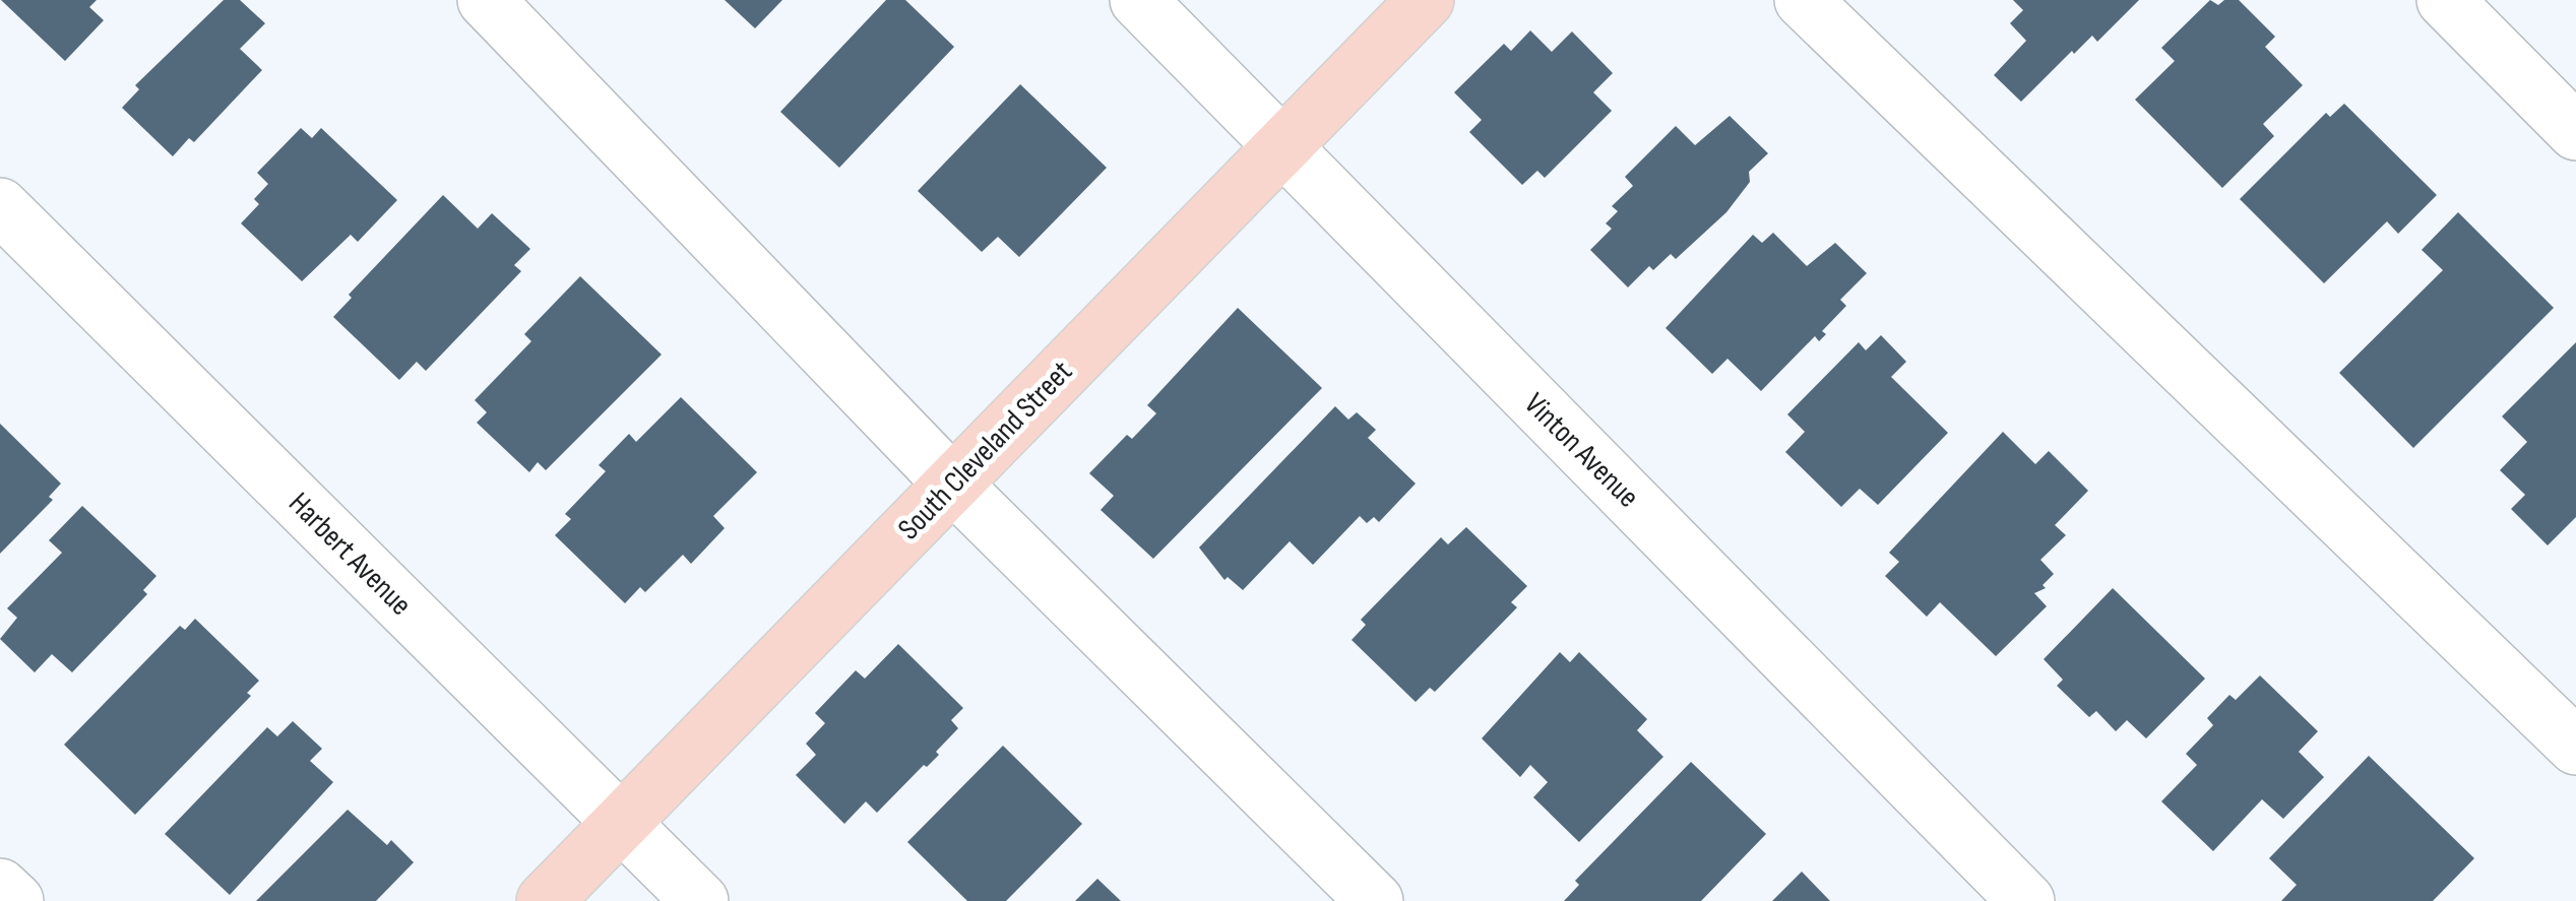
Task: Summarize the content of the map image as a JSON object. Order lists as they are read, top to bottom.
{
  "streets": {
    "main road": ["South Cleveland Street"],
    "street": ["Vinton Avenue", "Harbert Avenue"]
  },
  "crossings": [
    ["South Cleveland Street", "Vinton Avenue"],
    ["South Cleveland Street", "Harbert Avenue"]
  ]
}
